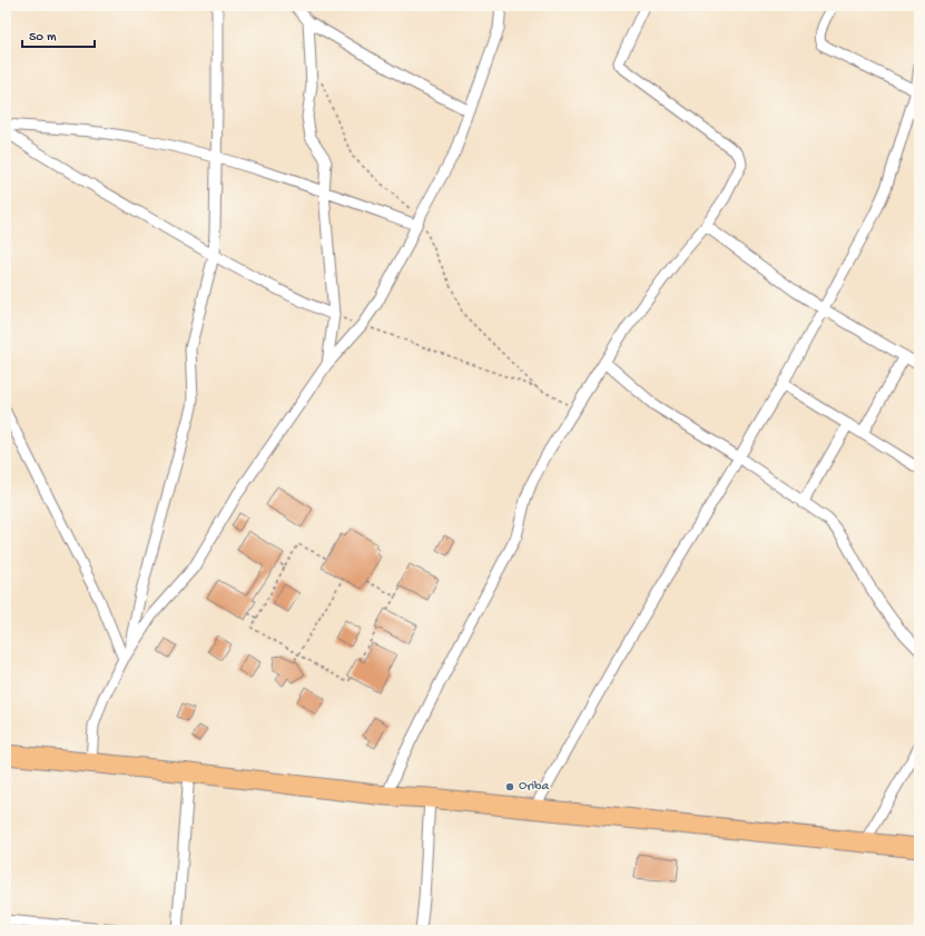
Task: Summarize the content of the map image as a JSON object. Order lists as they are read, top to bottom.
{
  "places": ["Oriba"],
  "scale_bar": "50 m"
}
